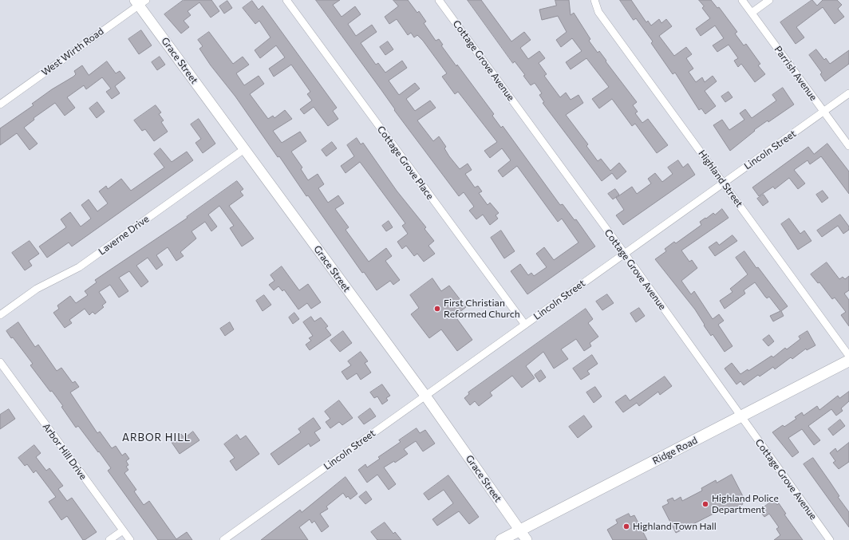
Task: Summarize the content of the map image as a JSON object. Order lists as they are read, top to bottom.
{
  "streets": {
    "main road": ["Ridge Road"],
    "street": [
      "West Wirth Road",
      "Grace Street",
      "Cottage Grove Avenue",
      "Parrish Avenue",
      "Lincoln Street",
      "Cottage Grove Place",
      "Highland Street",
      "Laverne Drive",
      "Arbor Hill Drive"
    ]
  },
  "crossings": [
    ["West Wirth Road", "Grace Street"],
    ["Grace Street", "Lincoln Street"],
    ["Grace Street", "Laverne Drive"],
    ["Grace Street", "Ridge Road"],
    ["Cottage Grove Avenue", "Lincoln Street"],
    ["Cottage Grove Avenue", "Ridge Road"],
    ["Parrish Avenue", "Lincoln Street"],
    ["Lincoln Street", "Cottage Grove Place"],
    ["Lincoln Street", "Highland Street"]
  ],
  "districts": ["ARBOR HILL"],
  "places": ["First Christian Reformed Church", "Highland Police Department", "Highland Town Hall"]
}
